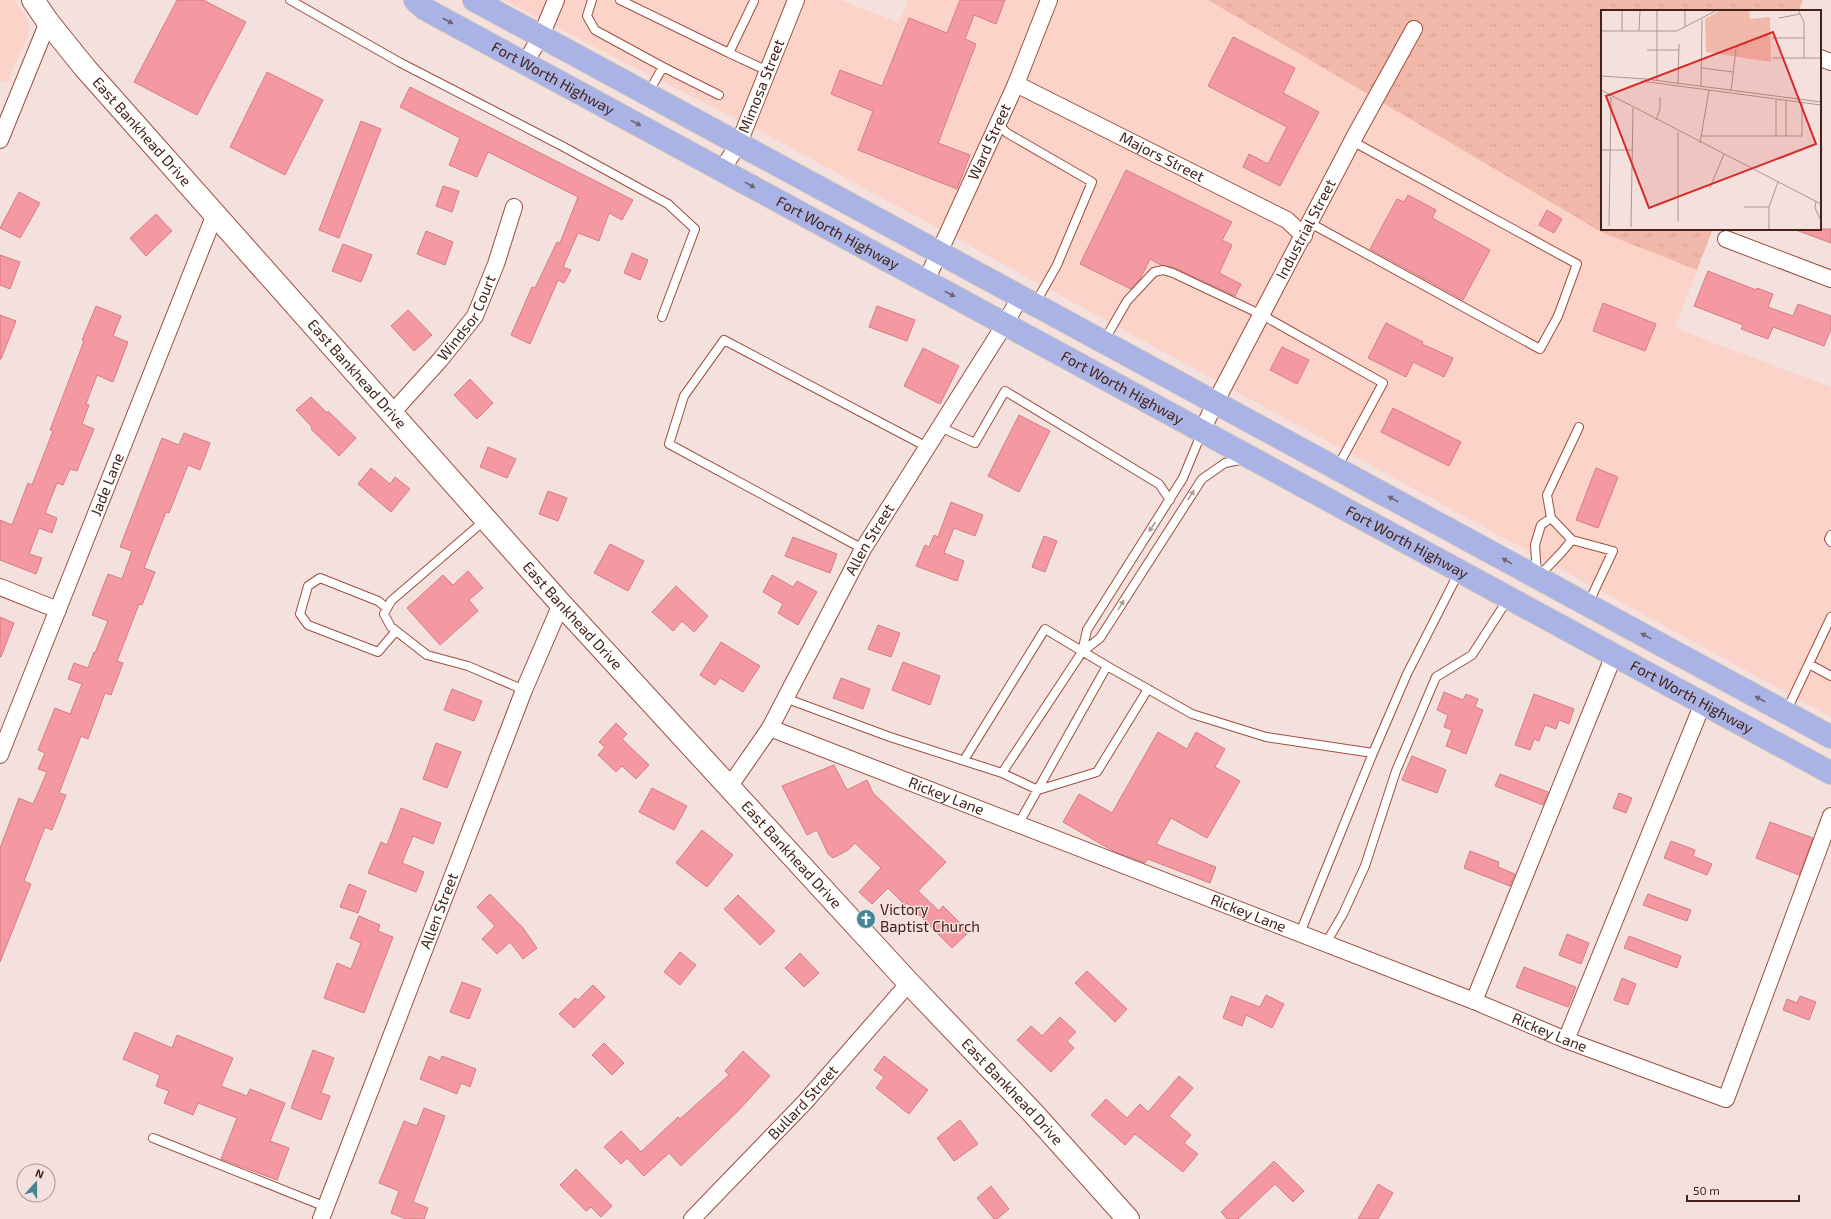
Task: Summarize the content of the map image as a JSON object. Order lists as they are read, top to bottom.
{
  "streets": {
    "main road": ["Fort Worth Highway"],
    "street": [
      "Mimosa Street",
      "East Bankhead Drive",
      "Ward Street",
      "Majors Street",
      "Industrial Street",
      "Windsor Court",
      "Jade Lane",
      "Allen Street",
      "Rickey Lane",
      "Bullard Street"
    ]
  },
  "crossings": [
    ["Fort Worth Highway", "Mimosa Street"],
    ["Fort Worth Highway", "Ward Street"],
    ["Fort Worth Highway", "Industrial Street"],
    ["Fort Worth Highway", "Allen Street"],
    ["East Bankhead Drive", "Windsor Court"],
    ["East Bankhead Drive", "Jade Lane"],
    ["East Bankhead Drive", "Allen Street"],
    ["East Bankhead Drive", "Bullard Street"],
    ["Ward Street", "Majors Street"],
    ["Majors Street", "Industrial Street"],
    ["Allen Street", "Rickey Lane"]
  ],
  "places": {
    "church": ["Victory Baptist Church"]
  },
  "scale_bar": "50 m",
  "north": "top"
}
